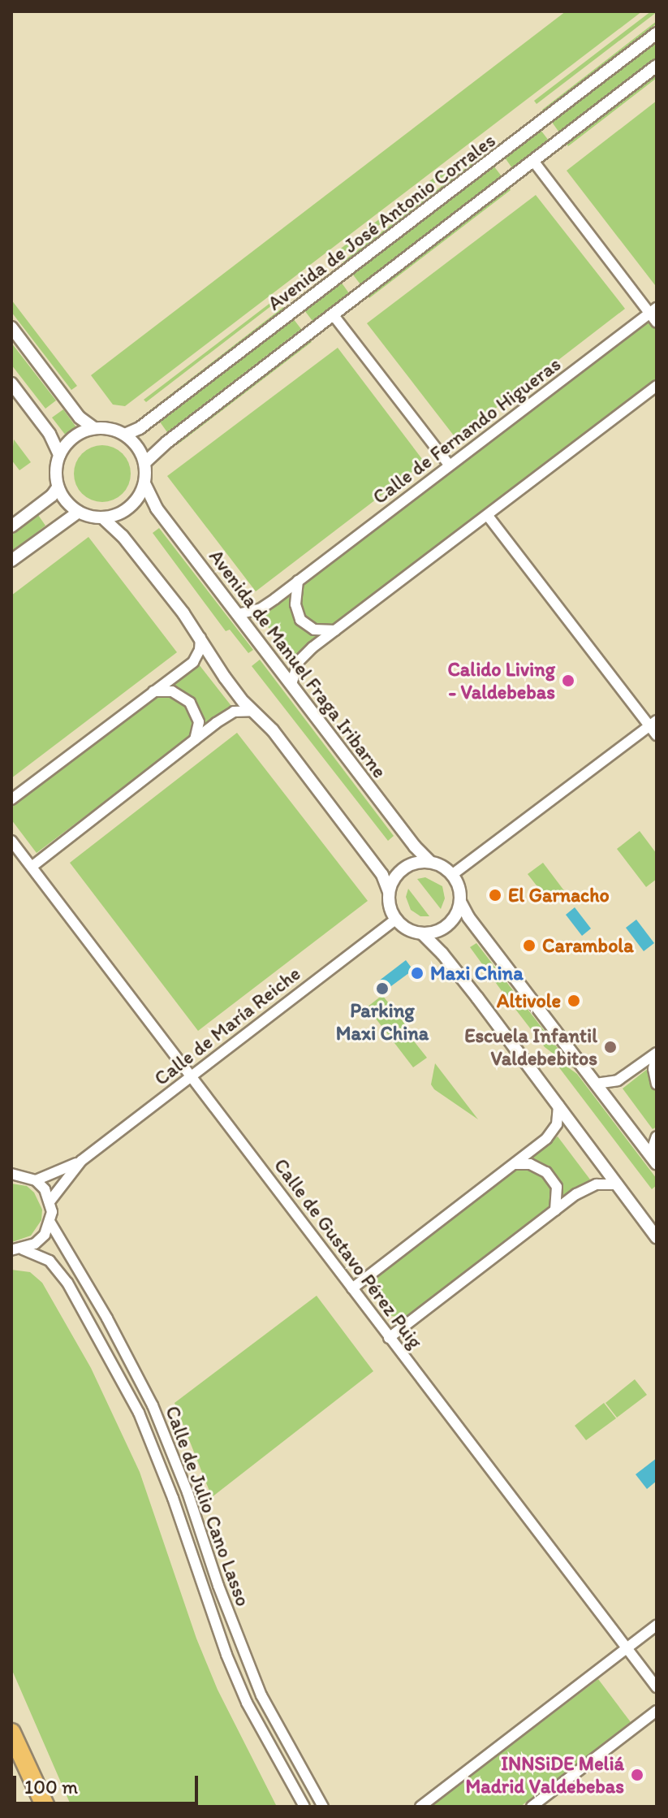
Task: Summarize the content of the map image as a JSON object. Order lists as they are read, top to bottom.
{
  "streets": {
    "street": [
      "Avenida de José Antonio Corrales",
      "Calle de Fernando Higueras",
      "Avenida de Manuel Fraga Iribarne",
      "Calle de María Reiche",
      "Calle de Gustavo Pérez Puig",
      "Calle de Julio Cano Lasso"
    ]
  },
  "crossings": [
    ["Avenida de José Antonio Corrales", "Avenida de Manuel Fraga Iribarne"],
    ["Calle de Fernando Higueras", "Avenida de Manuel Fraga Iribarne"],
    ["Avenida de Manuel Fraga Iribarne", "Calle de María Reiche"],
    ["Calle de María Reiche", "Calle de Gustavo Pérez Puig"]
  ],
  "places": [
    "Calido Living - Valdebebas",
    "El Garnacho",
    "Carambola",
    "Maxi China",
    "Parking Maxi China",
    "Altivole",
    "Escuela Infantil Valdebebitos",
    "INNSiDE Meliá Madrid Valdebebas"
  ],
  "scale_bar": "100 m"
}
